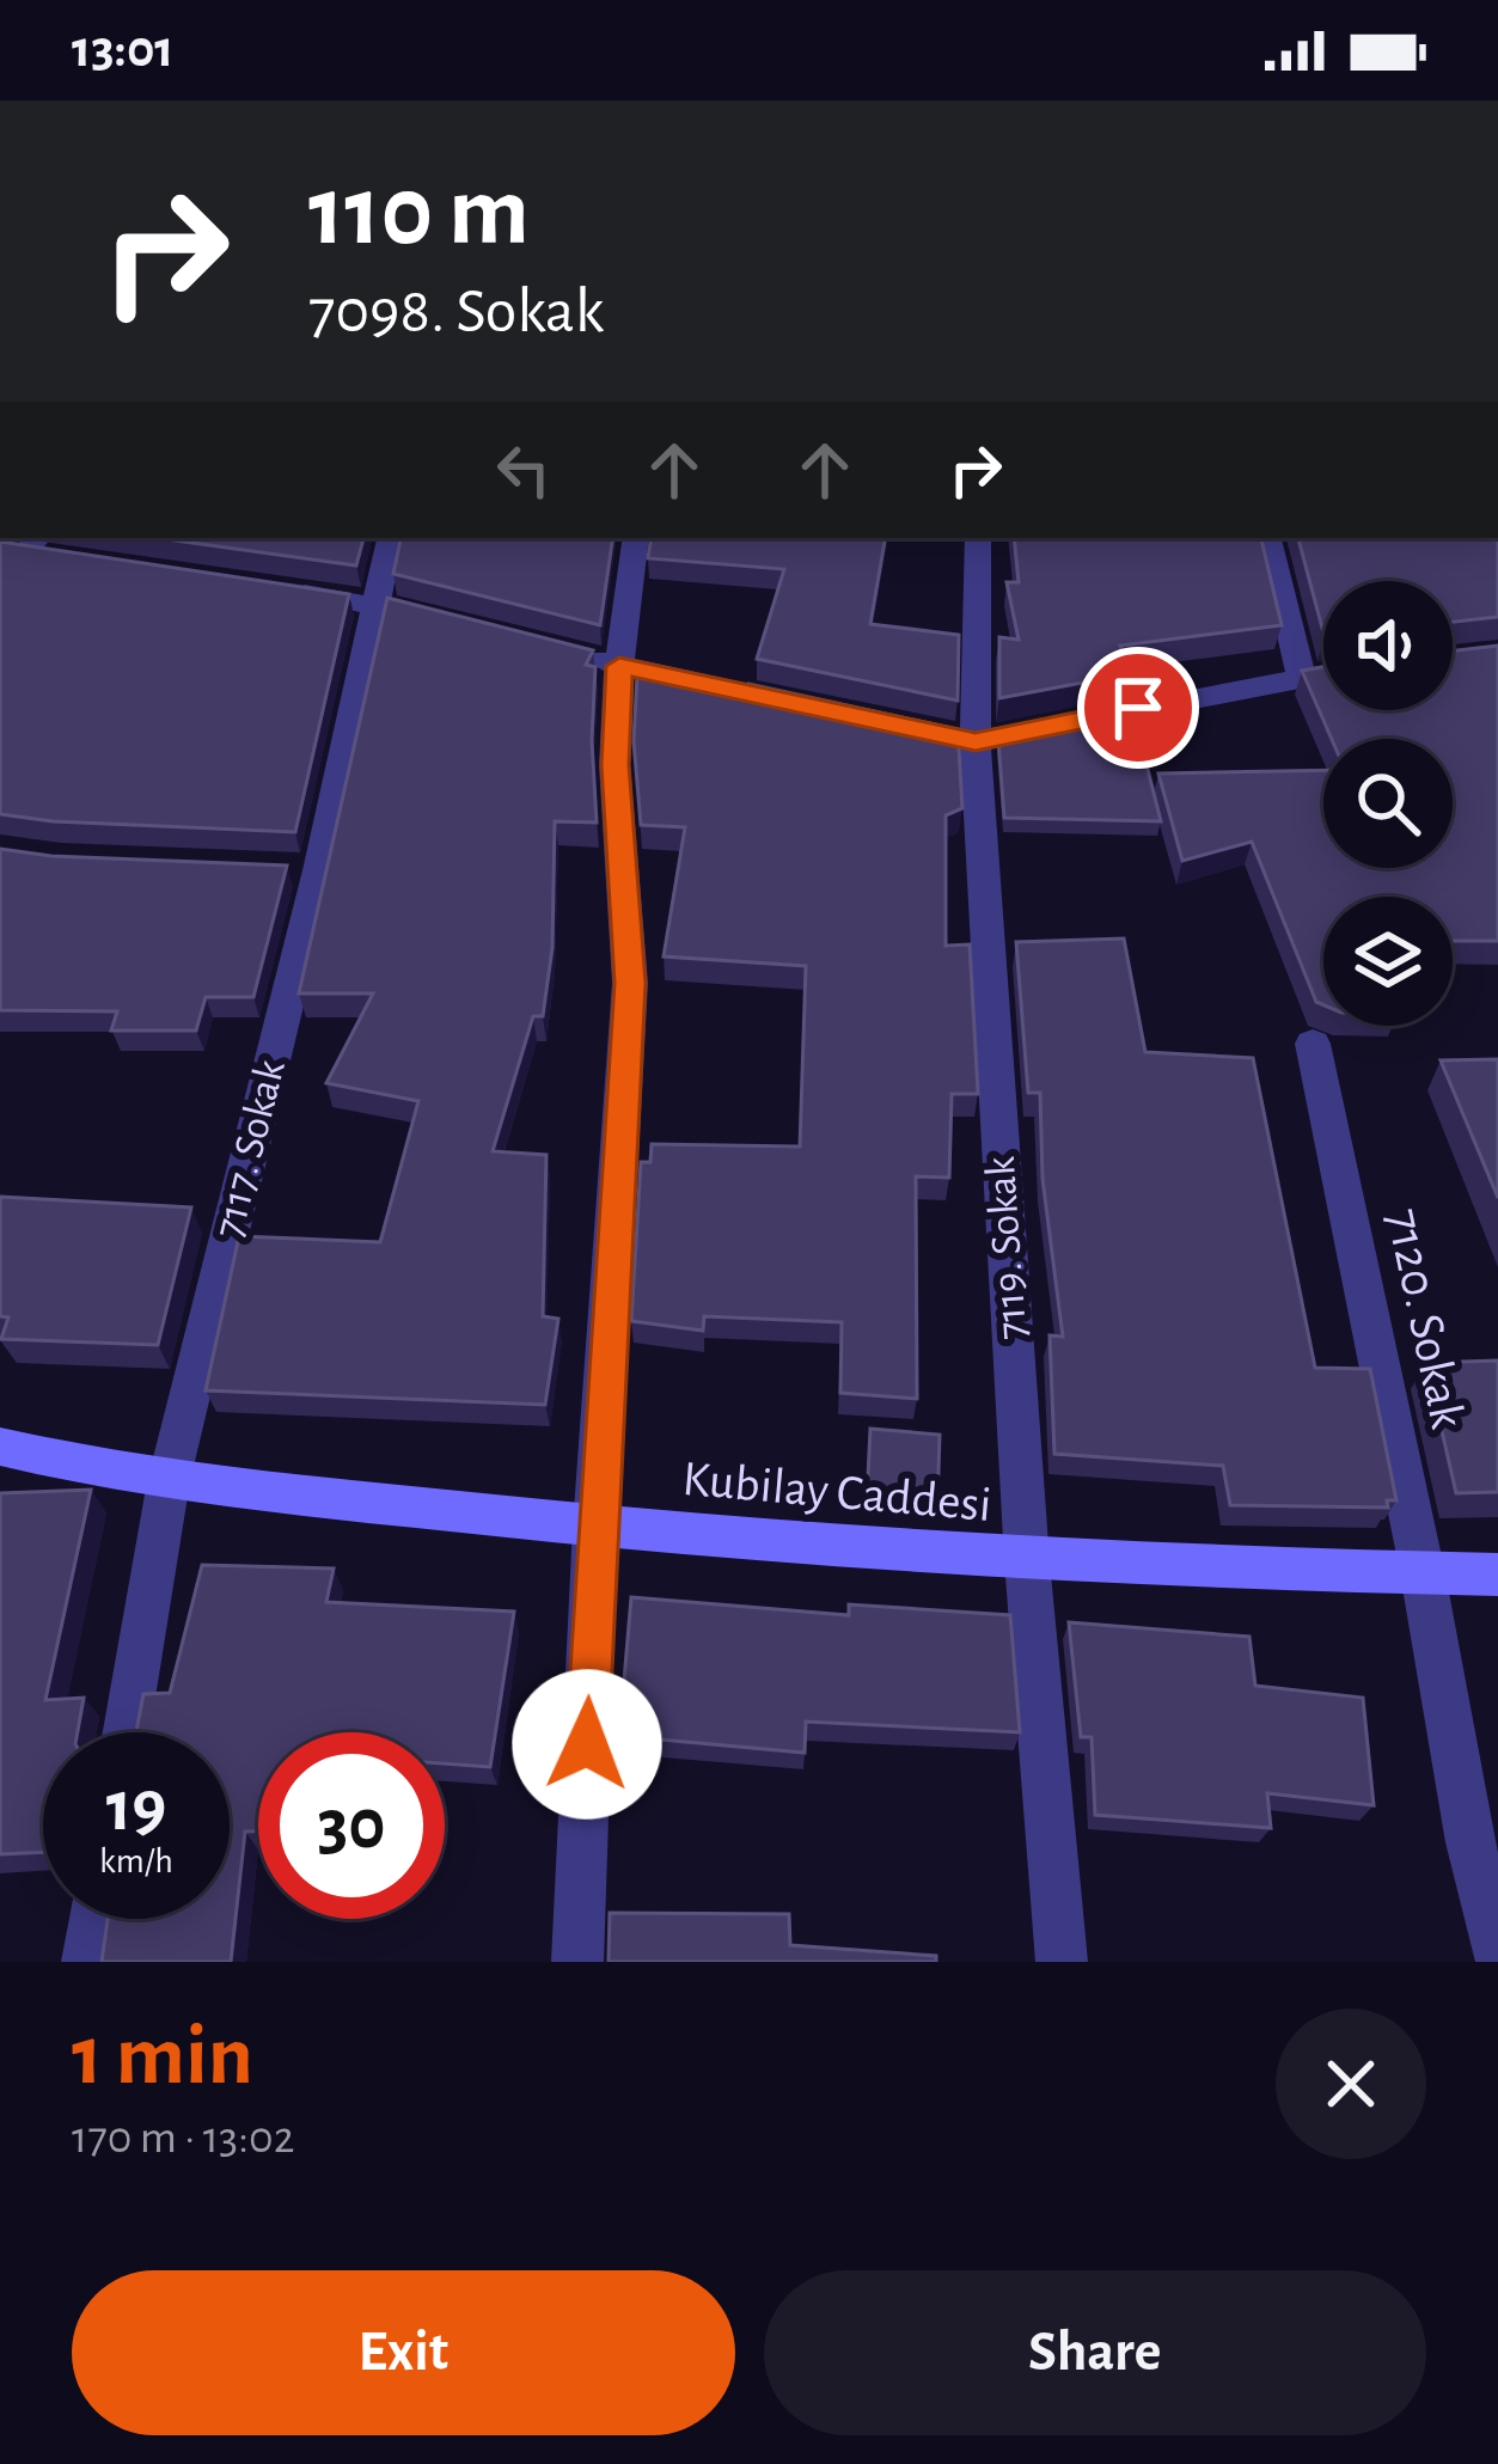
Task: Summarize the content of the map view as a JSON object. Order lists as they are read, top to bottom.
{
  "streets": {
    "main road": ["Kubilay Caddesi"],
    "street": ["7117. Sokak", "7119. Sokak", "7120. Sokak"]
  },
  "crossings": [
    ["7117. Sokak", "Kubilay Caddesi"],
    ["7119. Sokak", "Kubilay Caddesi"],
    ["7120. Sokak", "Kubilay Caddesi"]
  ],
  "page": {
    "status": "13:01",
    "turn": ["110 m", "7098. Sokak"],
    "speed": "19 km/h",
    "limit": "30",
    "heading": ["1 min", "170 m · 13:02"],
    "buttons": ["Exit", "Share"]
  }
}
